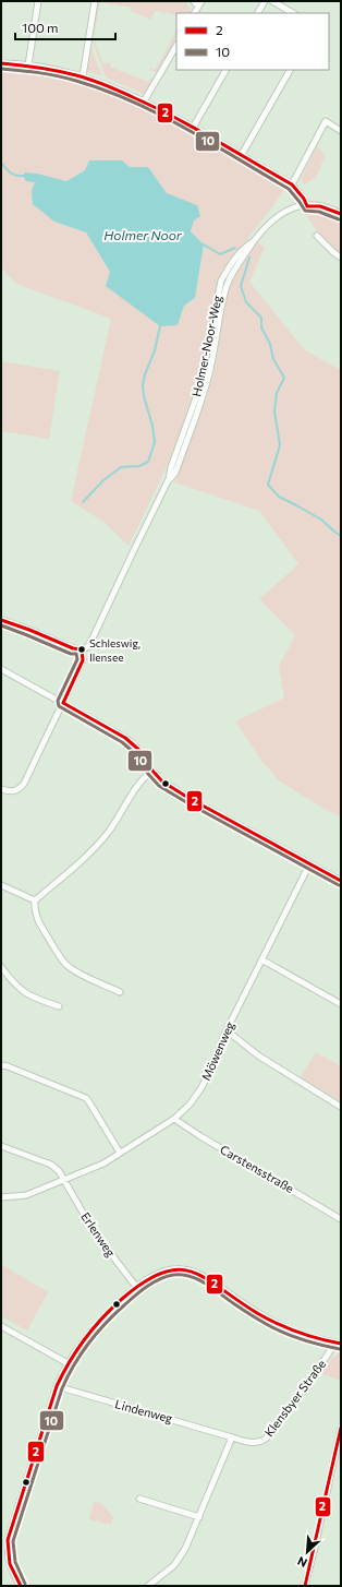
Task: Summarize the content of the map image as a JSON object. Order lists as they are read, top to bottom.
{
  "streets": {
    "street": [
      "Holmer-Noor-Weg",
      "Möwenweg",
      "Carstensstraße",
      "Erlenweg",
      "Klensbyer Straße",
      "Lindenweg"
    ]
  },
  "crossings": [
    ["Möwenweg", "Carstensstraße"],
    ["Möwenweg", "Erlenweg"],
    ["Klensbyer Straße", "Lindenweg"]
  ],
  "water": ["Holmer Noor"],
  "places": ["Schleswig, Ilensee"],
  "lines": ["transit line 2", "transit line 10"],
  "legend": ["2", "10"],
  "scale_bar": "100 m",
  "north": "bottom left"
}
